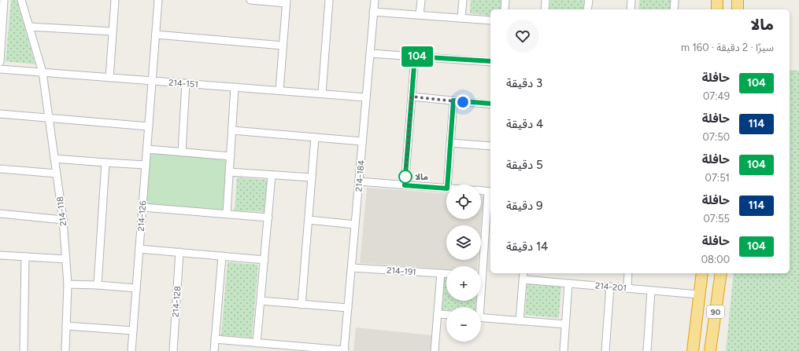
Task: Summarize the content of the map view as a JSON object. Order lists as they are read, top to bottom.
{
  "streets": {
    "highway": ["90"],
    "street": [
      "214-151",
      "214-184",
      "214-118",
      "214-126",
      "214-191",
      "214-201",
      "214-128"
    ]
  },
  "crossings": [
    ["214-151", "214-184"],
    ["214-151", "214-118"],
    ["214-151", "214-126"],
    ["214-184", "214-191"],
    ["214-201", "90"]
  ],
  "places": ["مالا"],
  "lines": ["bus line 104"],
  "page": {
    "on_map": "104",
    "heading": ["مالا", "سيرًا · 2 دقيقة · 160 m"],
    "list": [
      {
        "mark": "104",
        "name": "حافلة",
        "note": "07:49",
        "value": "3 دقيقة"
      },
      {
        "mark": "114",
        "name": "حافلة",
        "note": "07:50",
        "value": "4 دقيقة"
      },
      {
        "mark": "104",
        "name": "حافلة",
        "note": "07:51",
        "value": "5 دقيقة"
      },
      {
        "mark": "114",
        "name": "حافلة",
        "note": "07:55",
        "value": "9 دقيقة"
      },
      {
        "mark": "104",
        "name": "حافلة",
        "note": "08:00",
        "value": "14 دقيقة"
      }
    ],
    "map_buttons": ["+", "−"]
  }
}
